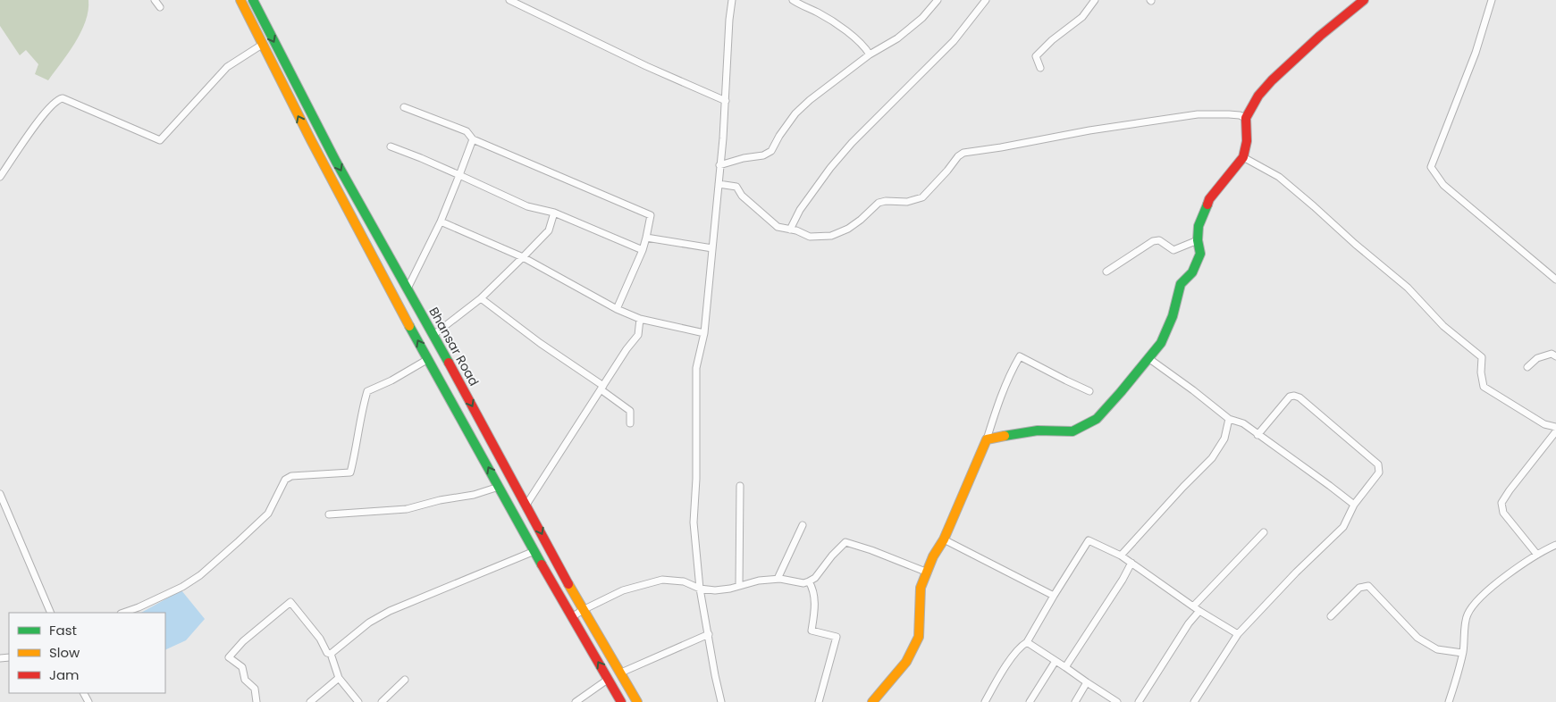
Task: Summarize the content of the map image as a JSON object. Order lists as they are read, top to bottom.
{
  "streets": {
    "main road": ["Bhansar Road"]
  },
  "legend": ["Fast", "Slow", "Jam"]
}
